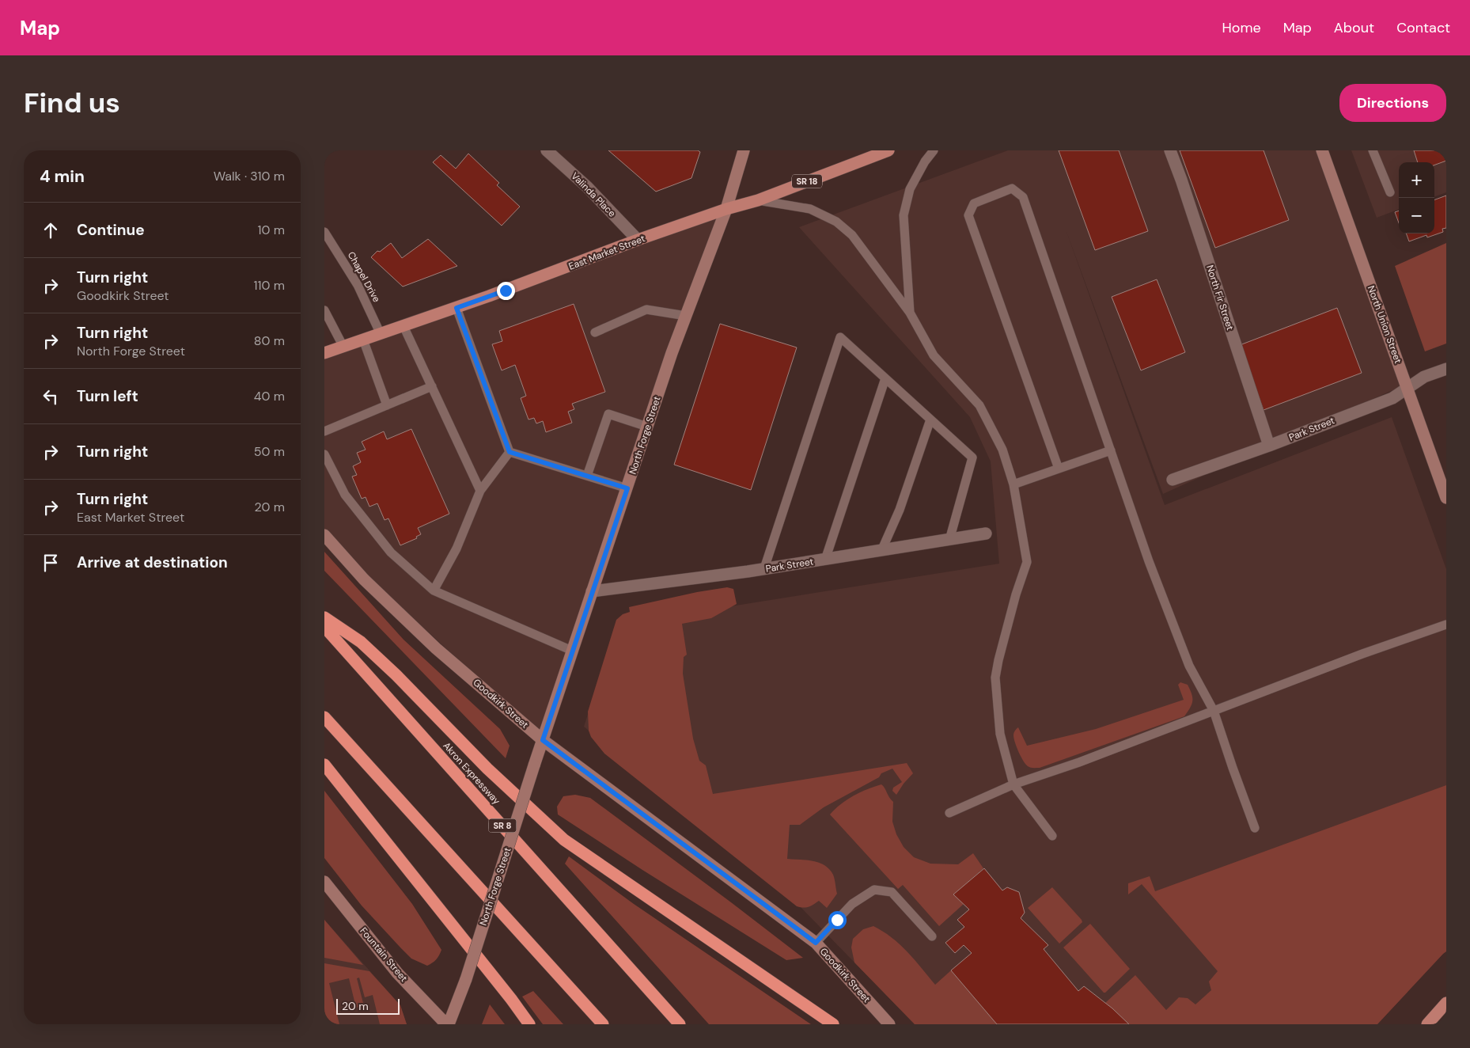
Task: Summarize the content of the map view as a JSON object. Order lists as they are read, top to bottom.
{
  "streets": {
    "highway": ["Akron Expressway", "SR 8"],
    "main road": ["SR 18", "East Market Street"],
    "street": [
      "Valinda Place",
      "North Fir Street",
      "North Union Street",
      "Park Street",
      "North Forge Street",
      "Goodkirk Street",
      "Fountain Street"
    ],
    "lane": ["Chapel Drive"]
  },
  "crossings": [
    ["Valinda Place", "East Market Street"],
    ["East Market Street", "Chapel Drive"],
    ["East Market Street", "North Forge Street"],
    ["North Fir Street", "Park Street"],
    ["North Union Street", "Park Street"],
    ["Park Street", "North Forge Street"],
    ["North Forge Street", "Goodkirk Street"],
    ["North Forge Street", "Fountain Street"]
  ],
  "scale_bar": "20 m",
  "page": {
    "header": "Map",
    "nav": [
      "Home",
      "Map",
      "About",
      "Contact"
    ],
    "buttons": "Directions",
    "title": "Find us",
    "heading": ["4 min", "Walk · 310 m"],
    "map_buttons": ["+", "−"],
    "list": [
      ["Continue", "10 m"],
      ["Turn right", "Goodkirk Street", "110 m"],
      ["Turn right", "North Forge Street", "80 m"],
      ["Turn left", "40 m"],
      ["Turn right", "50 m"],
      ["Turn right", "East Market Street", "20 m"],
      "Arrive at destination"
    ],
    "scale": "20 m"
  }
}
